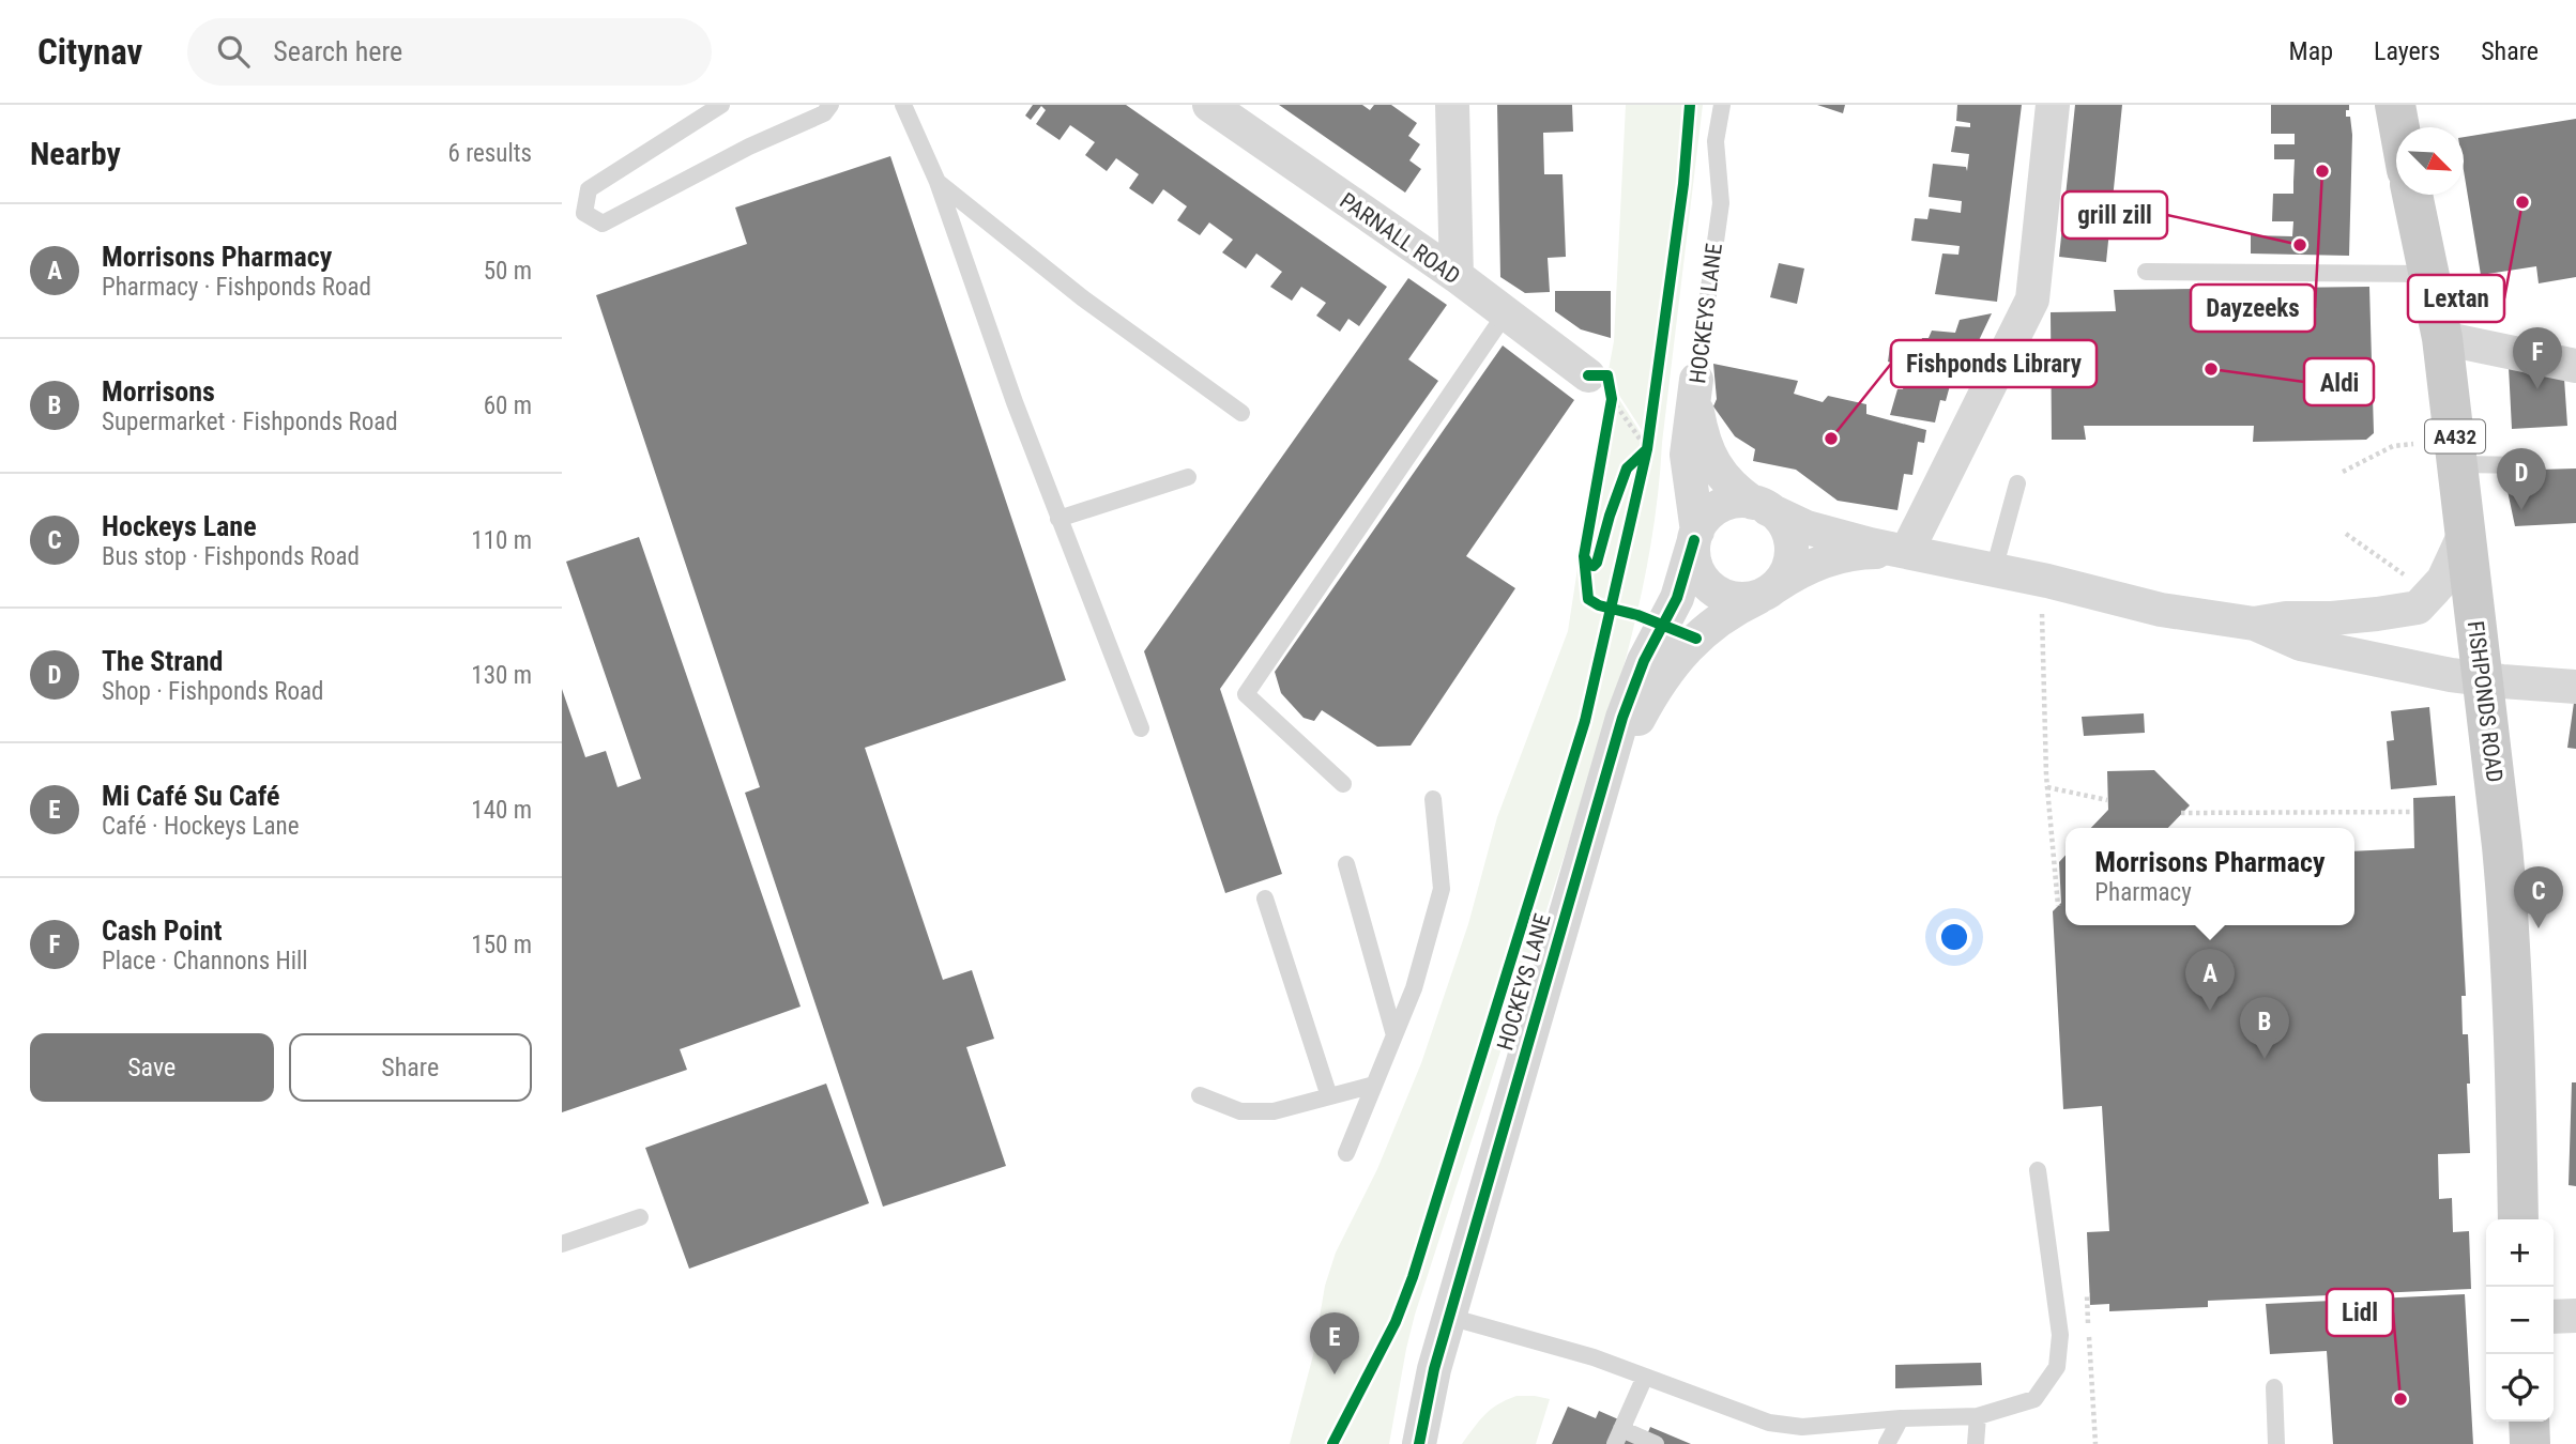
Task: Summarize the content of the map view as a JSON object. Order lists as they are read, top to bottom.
{
  "streets": {
    "main road": ["A432", "FISHPONDS ROAD"],
    "street": ["PARNALL ROAD", "HOCKEYS LANE"]
  },
  "crossings": [
    ["HOCKEYS LANE", "FISHPONDS ROAD"]
  ],
  "places": [
    "Dayzeeks",
    "Lextan",
    "grill zill",
    "Aldi",
    "Fishponds Library",
    "Lidl"
  ],
  "north": "bottom right",
  "page": {
    "header": "Citynav",
    "search": "Search here",
    "nav": ["Map", "Layers", "Share"],
    "heading": ["Nearby", "6 results"],
    "list": [
      {
        "mark": "A",
        "name": "Morrisons Pharmacy",
        "note": "Pharmacy · Fishponds Road",
        "value": "50 m"
      },
      {
        "mark": "B",
        "name": "Morrisons",
        "note": "Supermarket · Fishponds Road",
        "value": "60 m"
      },
      {
        "mark": "C",
        "name": "Hockeys Lane",
        "note": "Bus stop · Fishponds Road",
        "value": "110 m"
      },
      {
        "mark": "D",
        "name": "The Strand",
        "note": "Shop · Fishponds Road",
        "value": "130 m"
      },
      {
        "mark": "E",
        "name": "Mi Café Su Café",
        "note": "Café · Hockeys Lane",
        "value": "140 m"
      },
      {
        "mark": "F",
        "name": "Cash Point",
        "note": "Place · Channons Hill",
        "value": "150 m"
      }
    ],
    "pins": [
      "F",
      "D",
      "C",
      "A",
      "B",
      "E"
    ],
    "popup": ["Morrisons Pharmacy", "Pharmacy"],
    "buttons": ["Save", "Share"],
    "map_buttons": ["+", "−"]
  }
}
